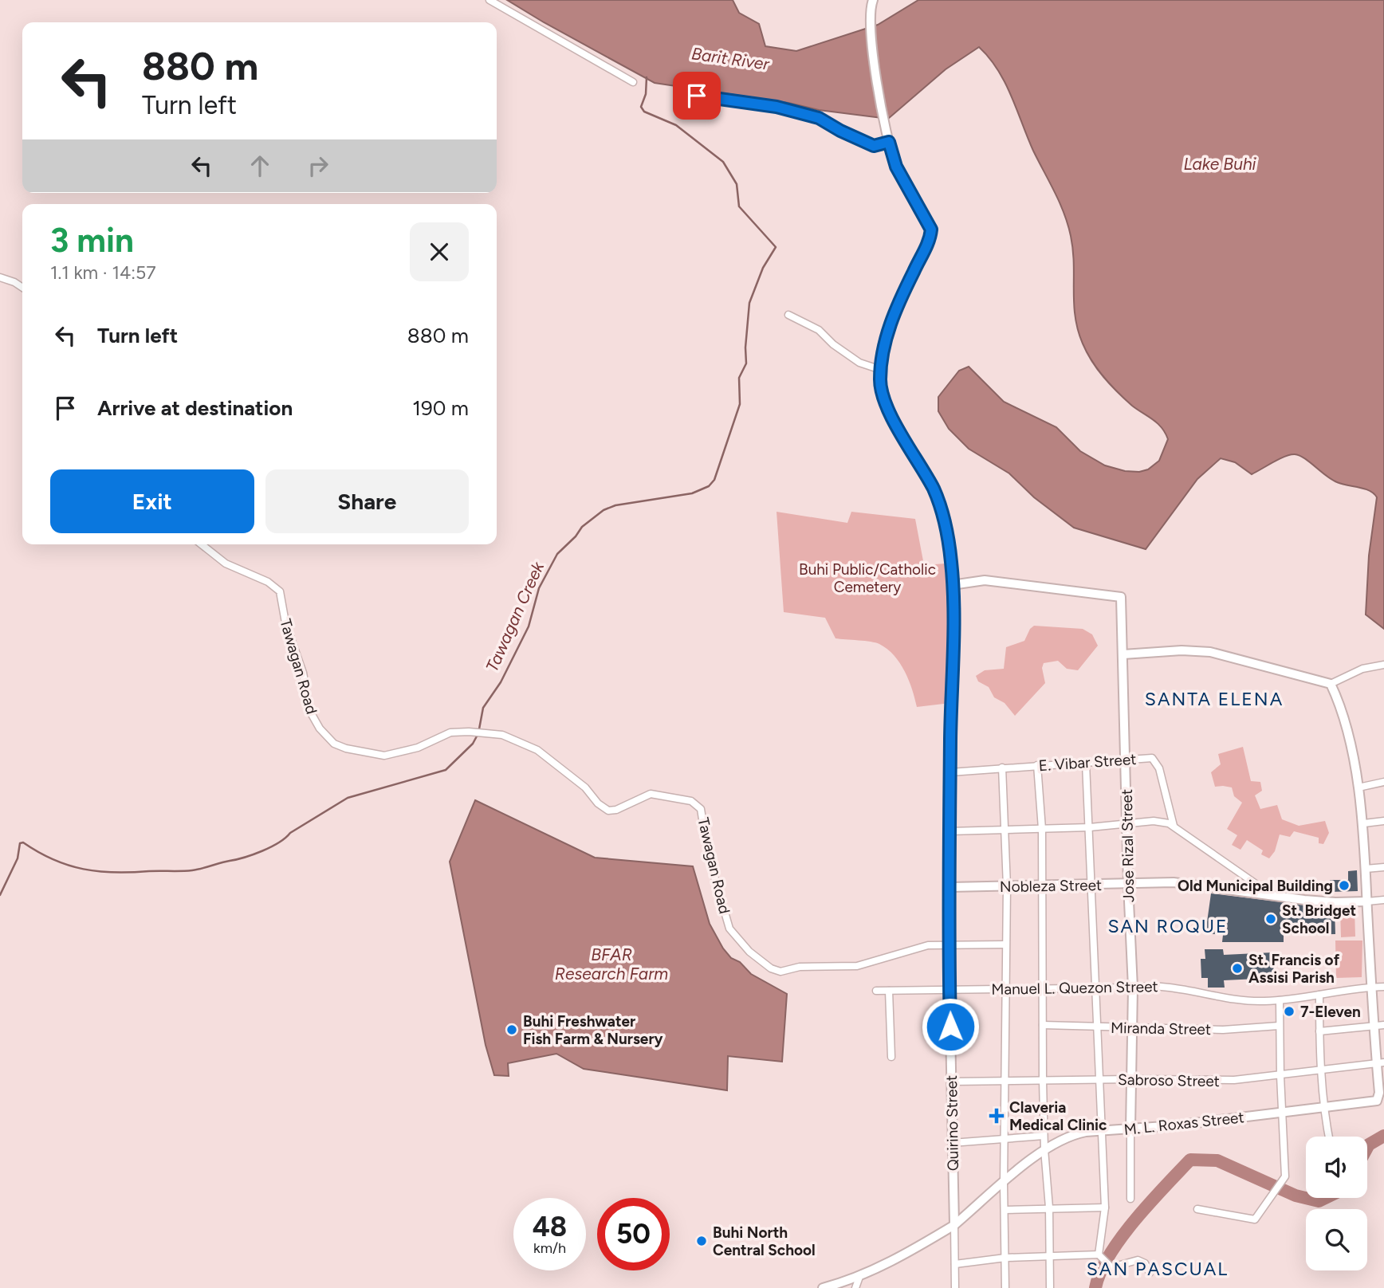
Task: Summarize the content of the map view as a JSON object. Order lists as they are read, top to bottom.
{
  "streets": {
    "street": [
      "Tawagan Road",
      "E. Vibar Street",
      "Jose Rizal Street",
      "Nobleza Street",
      "Manuel L. Quezon Street",
      "Miranda Street",
      "Sabroso Street",
      "Quirino Street",
      "M. L. Roxas Street"
    ]
  },
  "crossings": [
    ["Tawagan Road", "Quirino Street"],
    ["E. Vibar Street", "Jose Rizal Street"],
    ["E. Vibar Street", "Quirino Street"],
    ["Jose Rizal Street", "Nobleza Street"],
    ["Jose Rizal Street", "Manuel L. Quezon Street"],
    ["Jose Rizal Street", "Miranda Street"],
    ["Jose Rizal Street", "Sabroso Street"],
    ["Jose Rizal Street", "Quirino Street"],
    ["Jose Rizal Street", "M. L. Roxas Street"],
    ["Nobleza Street", "Quirino Street"],
    ["Manuel L. Quezon Street", "Quirino Street"],
    ["Sabroso Street", "Quirino Street"],
    ["Quirino Street", "M. L. Roxas Street"]
  ],
  "districts": ["SANTA ELENA", "SAN ROQUE", "SAN PASCUAL"],
  "water": [
    "Barit River",
    "Lake Buhi",
    "Tawagan Creek",
    "BFAR Research Farm"
  ],
  "parks": ["Buhi Public/Catholic Cemetery"],
  "places": {
    "other": [
      "Old Municipal Building",
      "St. Bridget School",
      "St. Francis of Assisi Parish",
      "7-Eleven",
      "Buhi Freshwater Fish Farm & Nursery",
      "Buhi North Central School"
    ],
    "health": ["Claveria Medical Clinic"]
  },
  "page": {
    "turn": ["880 m", "Turn left"],
    "heading": ["3 min", "1.1 km · 14:57"],
    "list": [
      {
        "name": "Turn left",
        "value": "880 m"
      },
      {
        "name": "Arrive at destination",
        "value": "190 m"
      }
    ],
    "buttons": ["Exit", "Share"],
    "speed": "48 km/h",
    "limit": "50"
  }
}
